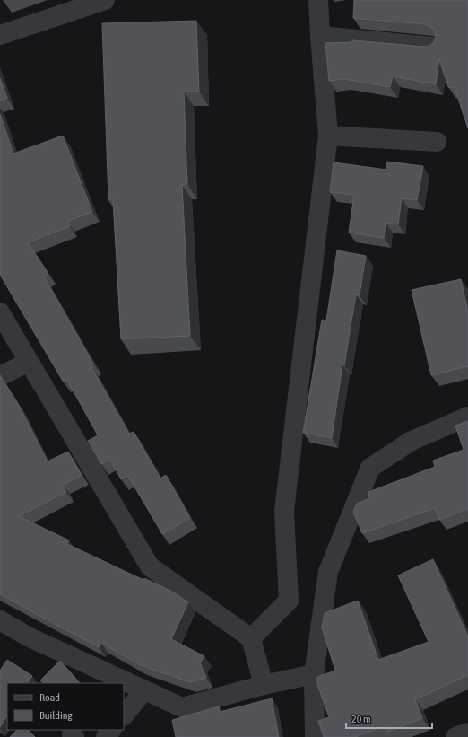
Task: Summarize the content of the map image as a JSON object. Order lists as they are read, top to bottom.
{
  "legend": ["Road", "Building"],
  "scale_bar": "20 m"
}
